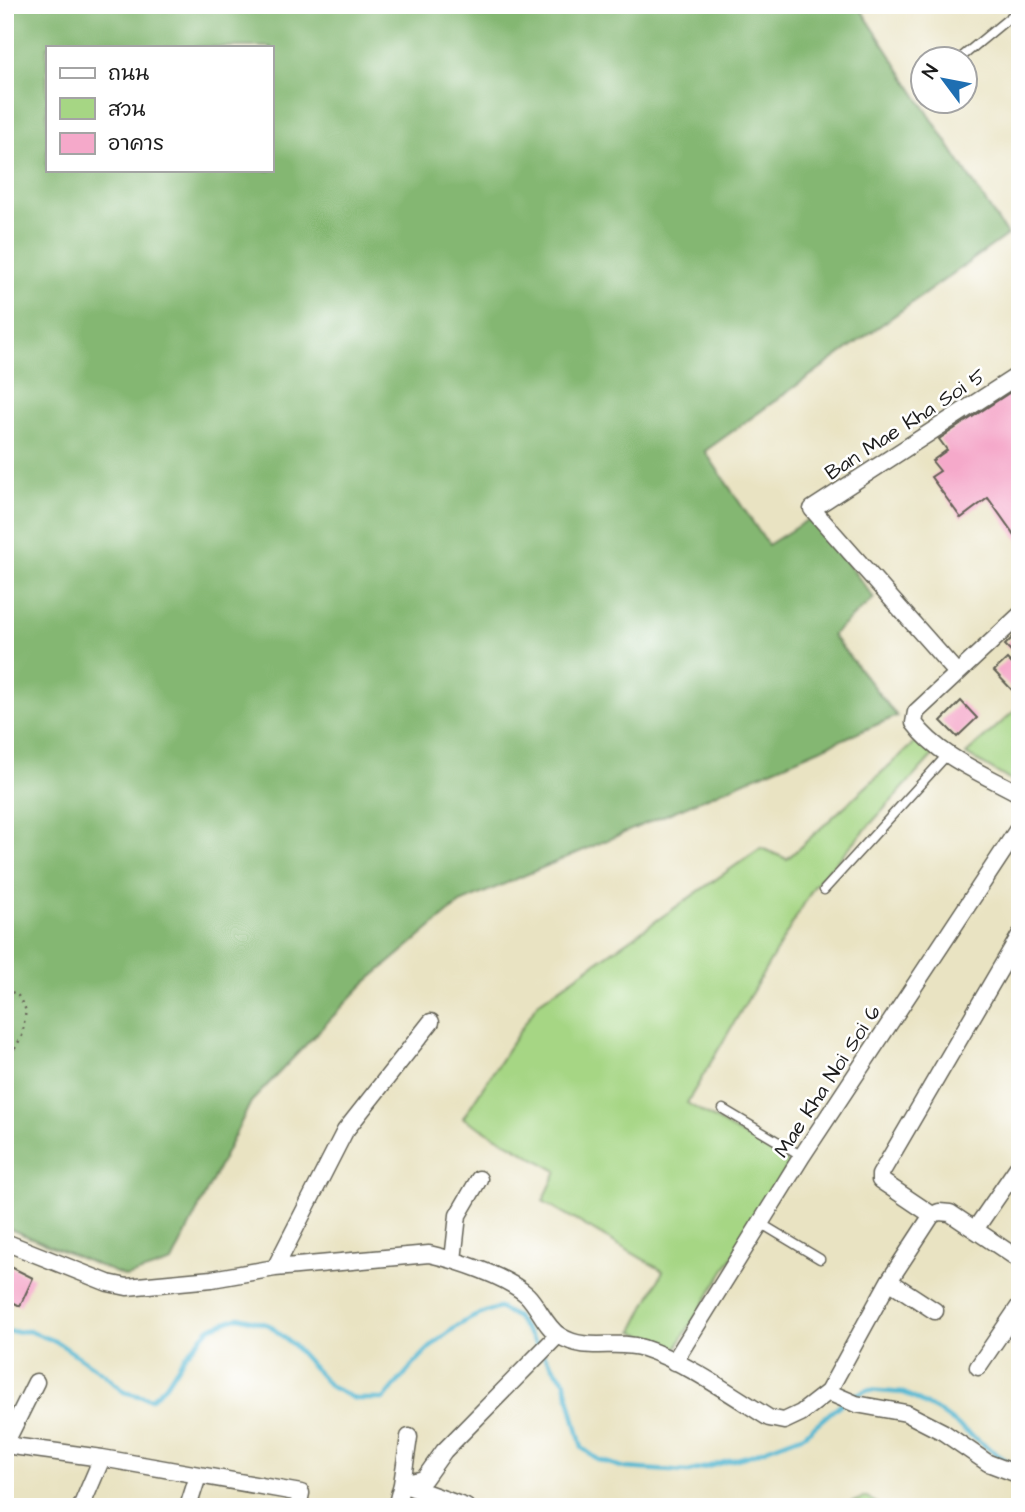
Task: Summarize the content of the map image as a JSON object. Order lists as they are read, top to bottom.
{
  "streets": {
    "street": ["Ban Mae Kha Soi 5", "Mae Kha Noi Soi 6"]
  },
  "legend": ["ถนน", "สวน", "อาคาร"],
  "north": "top left"
}
